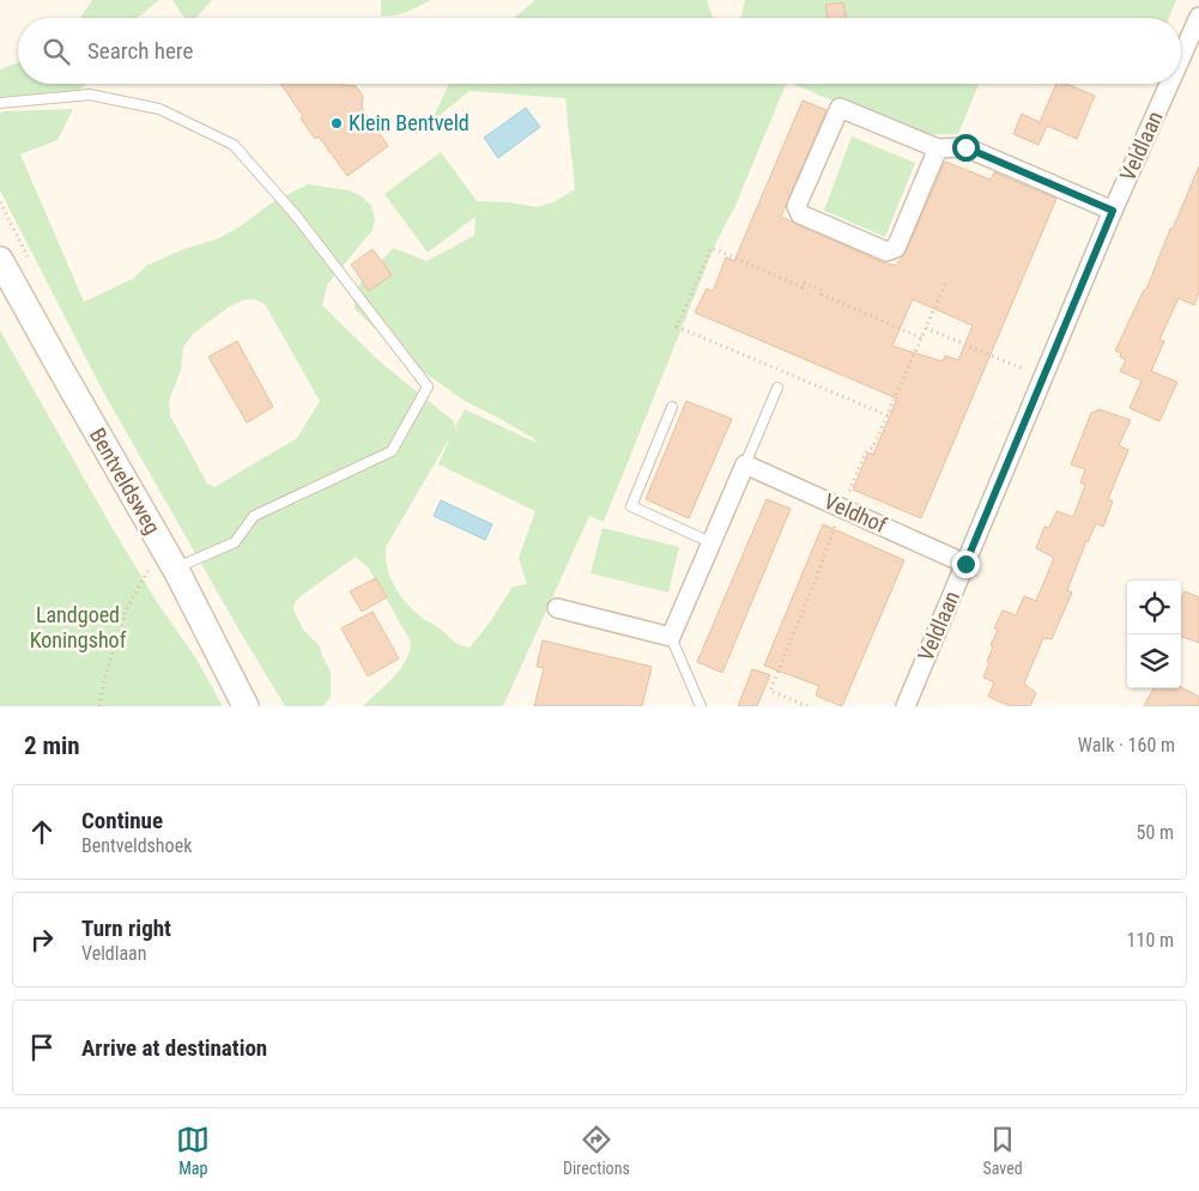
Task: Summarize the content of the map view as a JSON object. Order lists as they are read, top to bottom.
{
  "streets": {
    "street": ["Veldlaan", "Bentveldsweg", "Veldhof"]
  },
  "crossings": [
    ["Veldlaan", "Veldhof"]
  ],
  "parks": ["Landgoed Koningshof"],
  "places": ["Klein Bentveld"],
  "page": {
    "search": "Search here",
    "heading": ["2 min", "Walk · 160 m"],
    "list": [
      ["Continue", "Bentveldshoek", "50 m"],
      ["Turn right", "Veldlaan", "110 m"],
      "Arrive at destination"
    ],
    "nav": ["Map", "Directions", "Saved"]
  }
}
